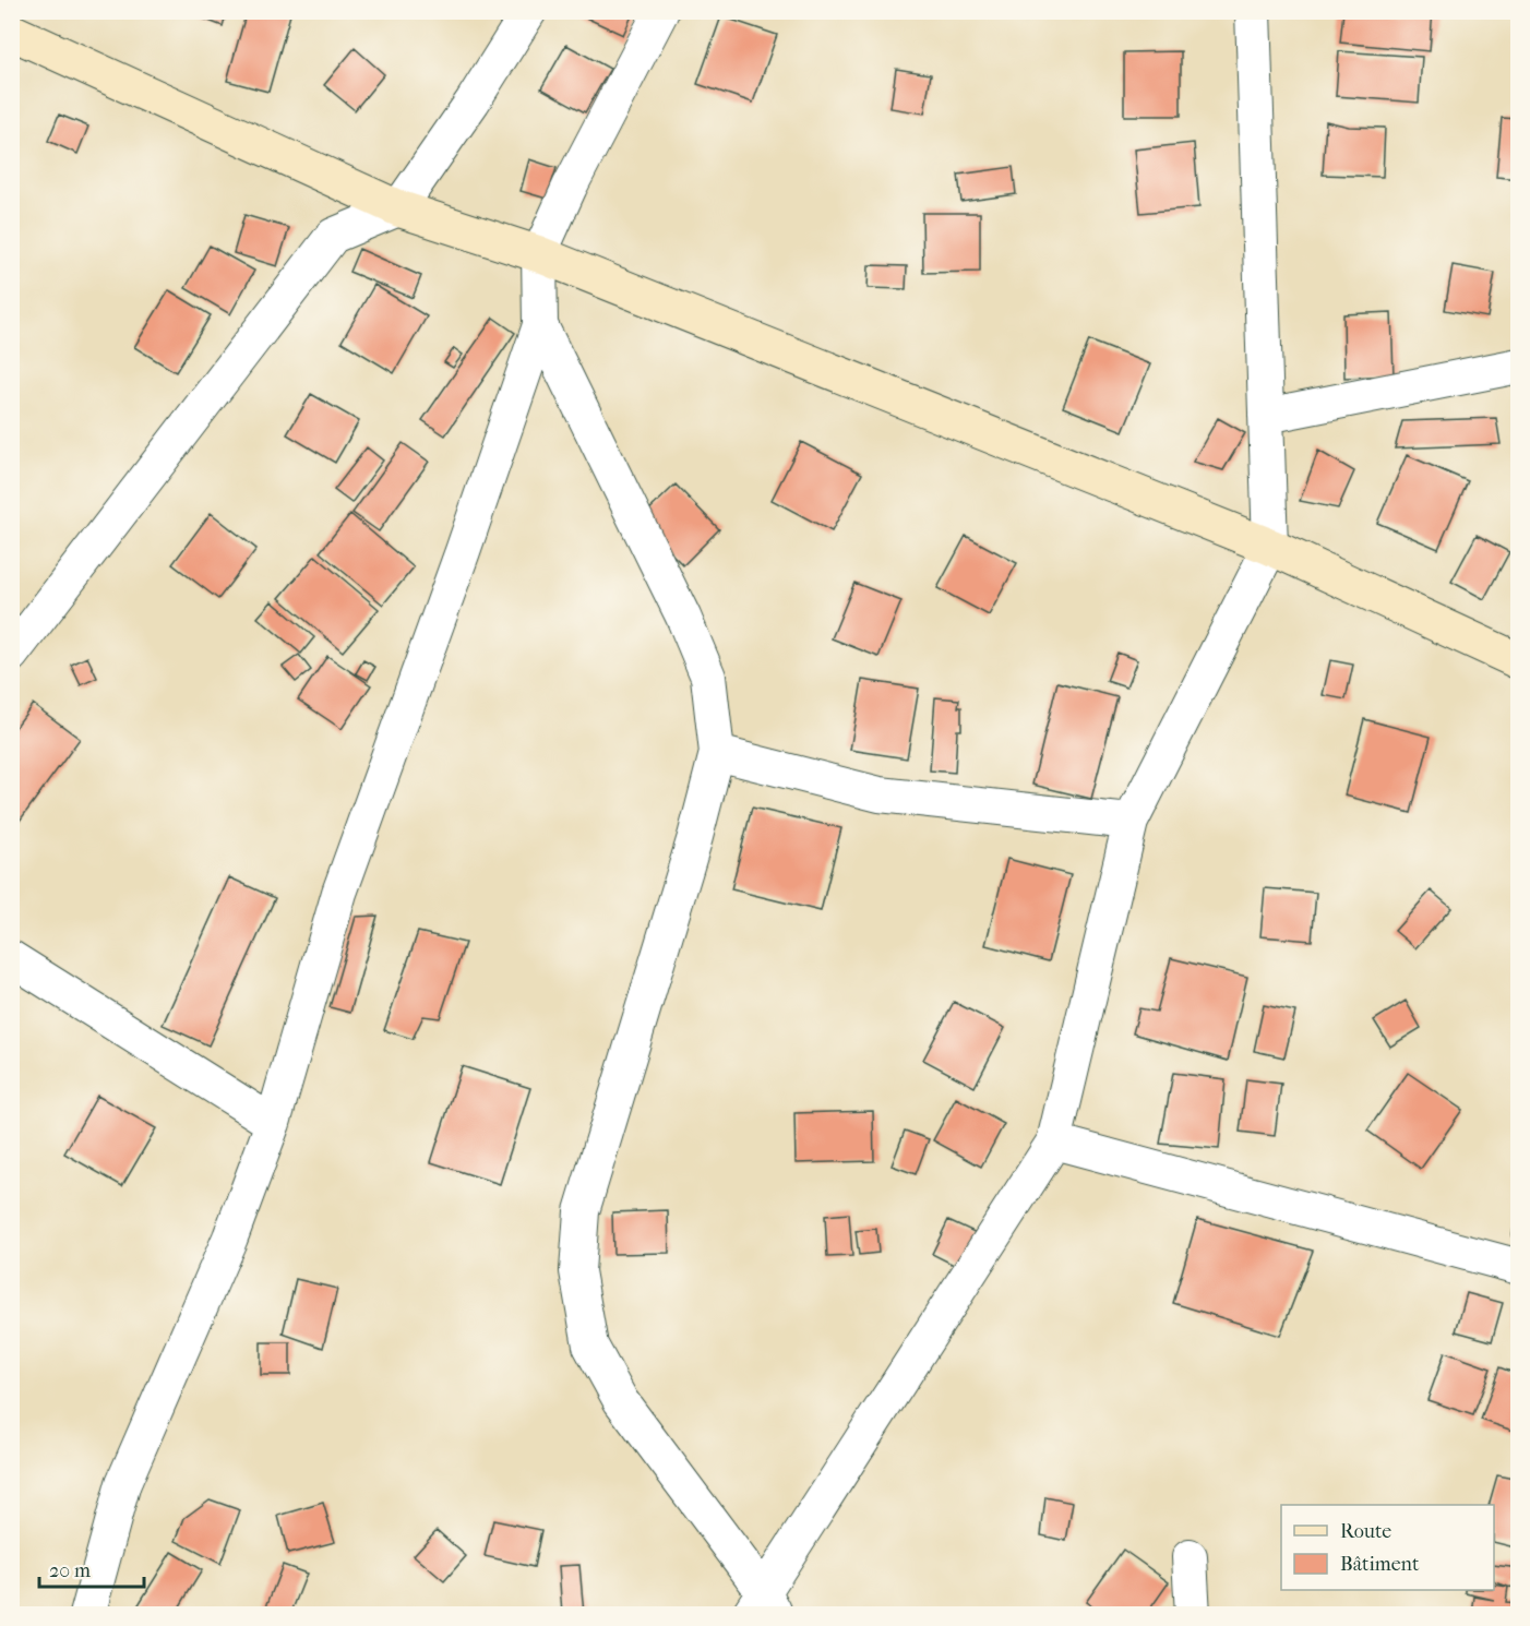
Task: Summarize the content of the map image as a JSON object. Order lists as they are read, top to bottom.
{
  "legend": ["Route", "Bâtiment"],
  "scale_bar": "20 m"
}
